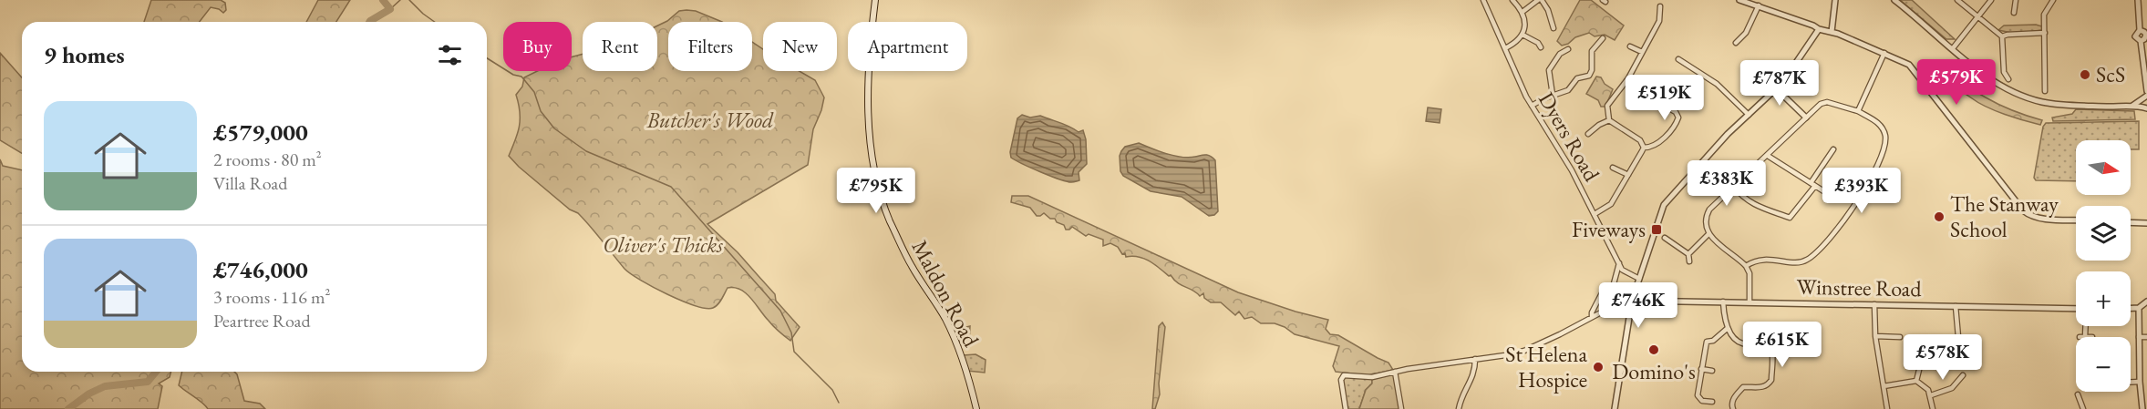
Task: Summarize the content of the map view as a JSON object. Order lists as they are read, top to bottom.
{
  "streets": {
    "main road": ["Maldon Road"],
    "street": ["Dyers Road", "Winstree Road"]
  },
  "parks": ["Butcher's Wood", "Oliver's Thicks"],
  "places": {
    "other": [
      "ScS",
      "The Stanway School",
      "Domino's",
      "St Helena Hospice"
    ],
    "transit": ["Fiveways"]
  },
  "north": "right",
  "page": {
    "chip": [
      "Buy",
      "Rent",
      "Filters",
      "New",
      "Apartment"
    ],
    "heading": "9 homes",
    "price": [
      "£579K",
      "£787K",
      "£519K",
      "£383K",
      "£795K",
      "£393K",
      "£746K",
      "£615K",
      "£578K"
    ],
    "list": [
      {
        "name": "£579,000",
        "note": "2 rooms · 80 m² · Villa Road"
      },
      {
        "name": "£746,000",
        "note": "3 rooms · 116 m² · Peartree Road"
      }
    ],
    "map_buttons": ["+", "−"]
  }
}
